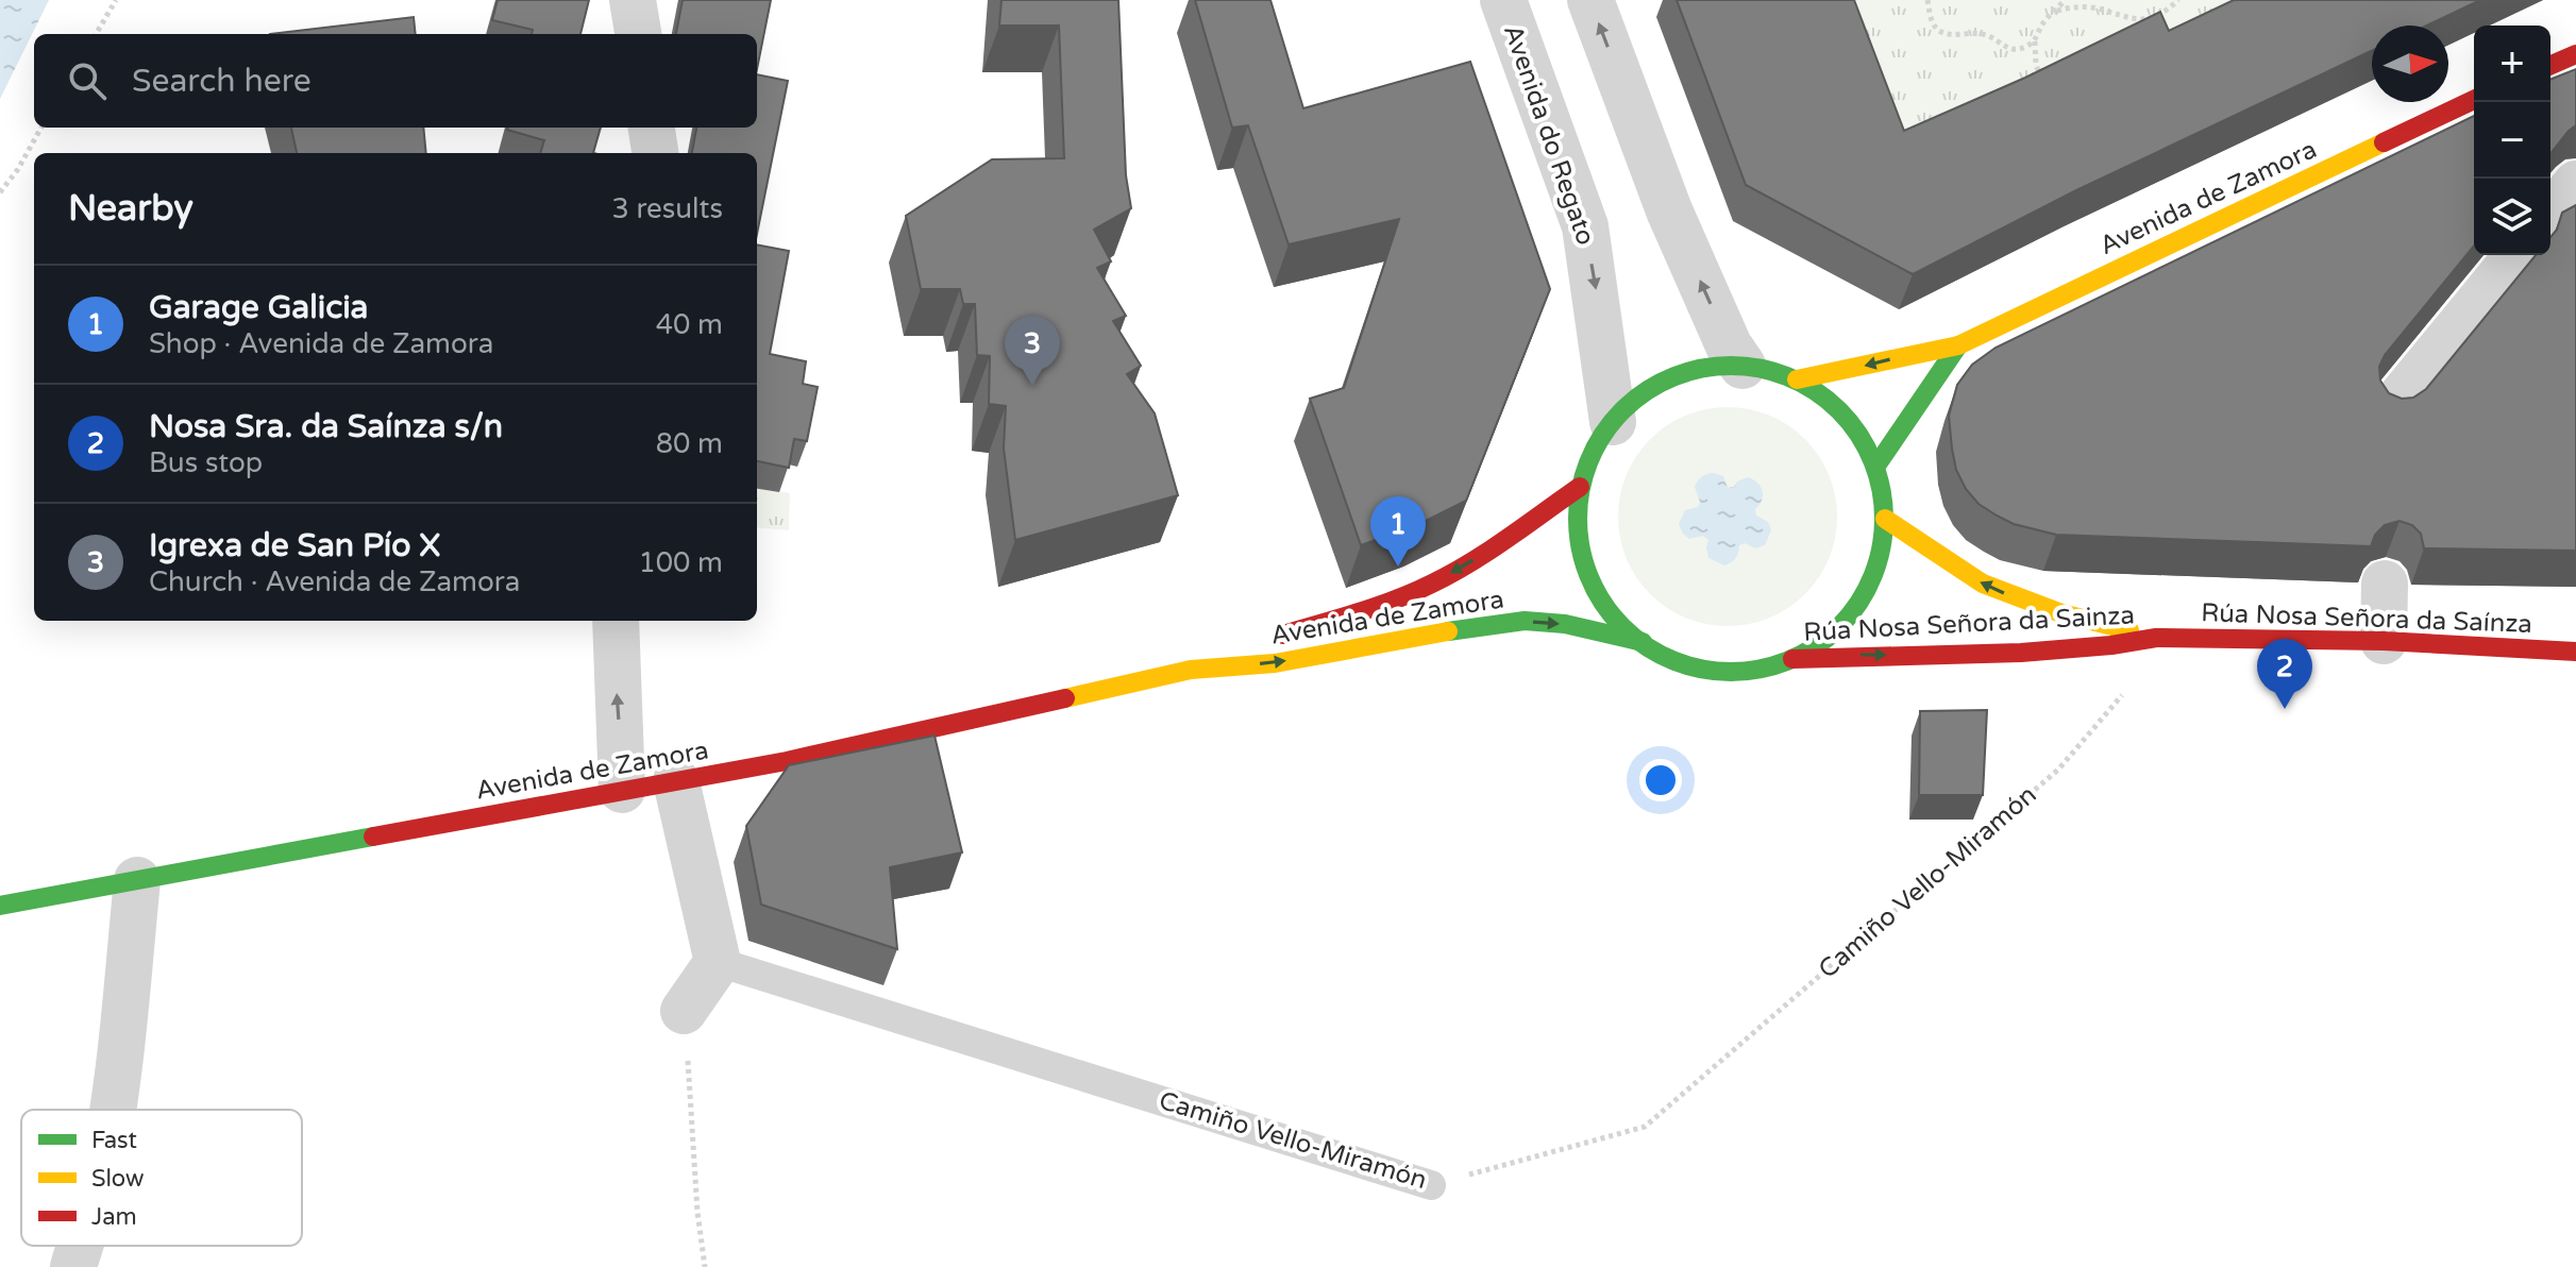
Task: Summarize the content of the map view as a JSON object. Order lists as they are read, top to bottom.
{
  "streets": {
    "street": [
      "Avenida do Regato",
      "Avenida de Zamora",
      "Rúa Nosa Señora da Saínza",
      "Rúa Nosa Señora da Sainza"
    ],
    "lane": ["Camiño Vello-Miramón"]
  },
  "crossings": [
    ["Rúa Nosa Señora da Saínza", "Rúa Nosa Señora da Sainza"]
  ],
  "legend": ["Fast", "Slow", "Jam"],
  "north": "right",
  "page": {
    "map_buttons": ["+", "−"],
    "search": "Search here",
    "heading": ["Nearby", "3 results"],
    "list": [
      {
        "mark": "1",
        "name": "Garage Galicia",
        "note": "Shop · Avenida de Zamora",
        "value": "40 m"
      },
      {
        "mark": "2",
        "name": "Nosa Sra. da Saínza s/n",
        "note": "Bus stop",
        "value": "80 m"
      },
      {
        "mark": "3",
        "name": "Igrexa de San Pío X",
        "note": "Church · Avenida de Zamora",
        "value": "100 m"
      }
    ],
    "pins": ["3", "1", "2"]
  }
}
